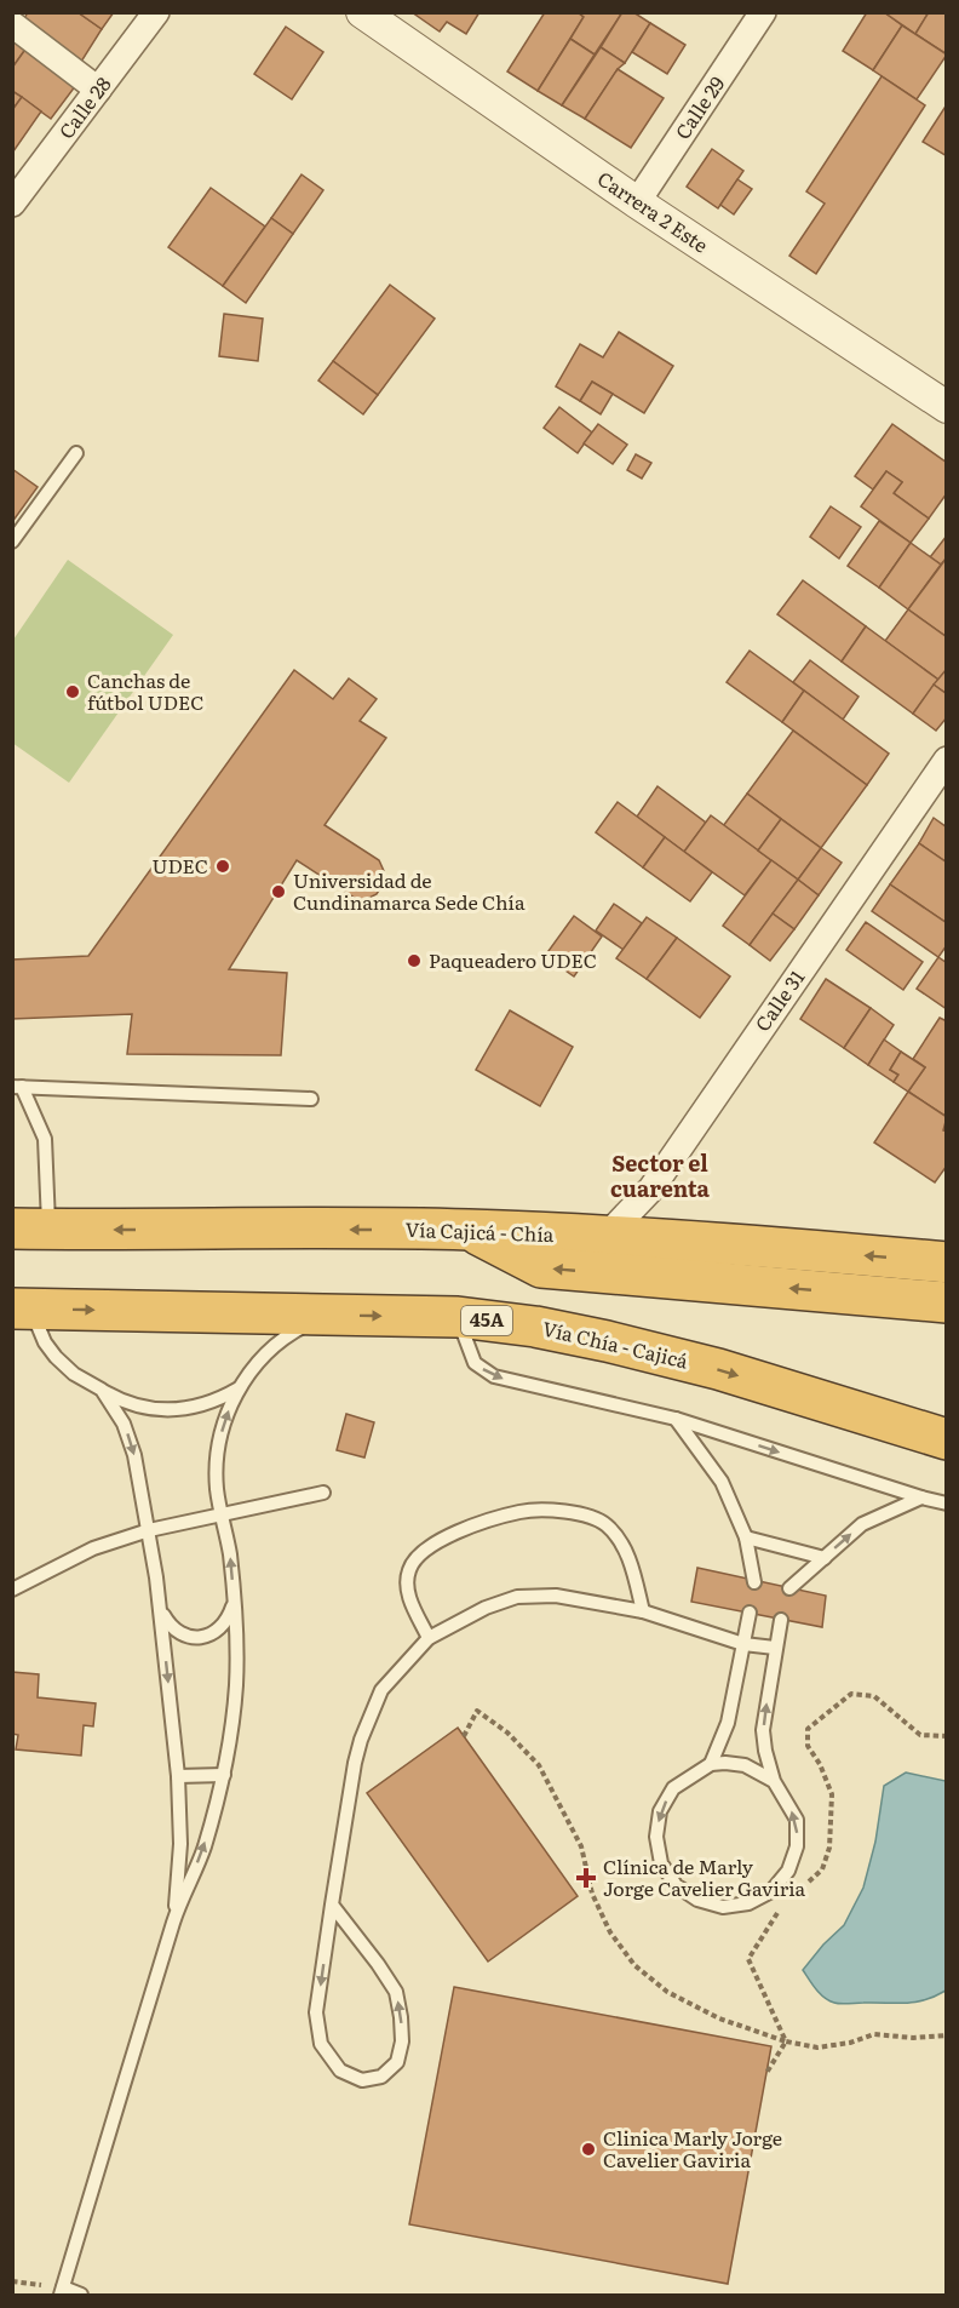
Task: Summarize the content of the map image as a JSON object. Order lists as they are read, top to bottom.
{
  "streets": {
    "highway": ["Vía Cajicá - Chía", "45A", "Vía Chía - Cajicá"],
    "street": [
      "Calle 28",
      "Calle 29",
      "Carrera 2 Este",
      "Calle 31"
    ]
  },
  "crossings": [
    ["Calle 29", "Carrera 2 Este"],
    ["Calle 31", "Vía Cajicá - Chía"]
  ],
  "districts": ["Sector el cuarenta"],
  "places": {
    "other": [
      "Canchas de fútbol UDEC",
      "UDEC",
      "Universidad de Cundinamarca Sede Chía",
      "Paqueadero UDEC",
      "Clinica Marly Jorge Cavelier Gaviria"
    ],
    "health": ["Clínica de Marly Jorge Cavelier Gaviria"]
  }
}
